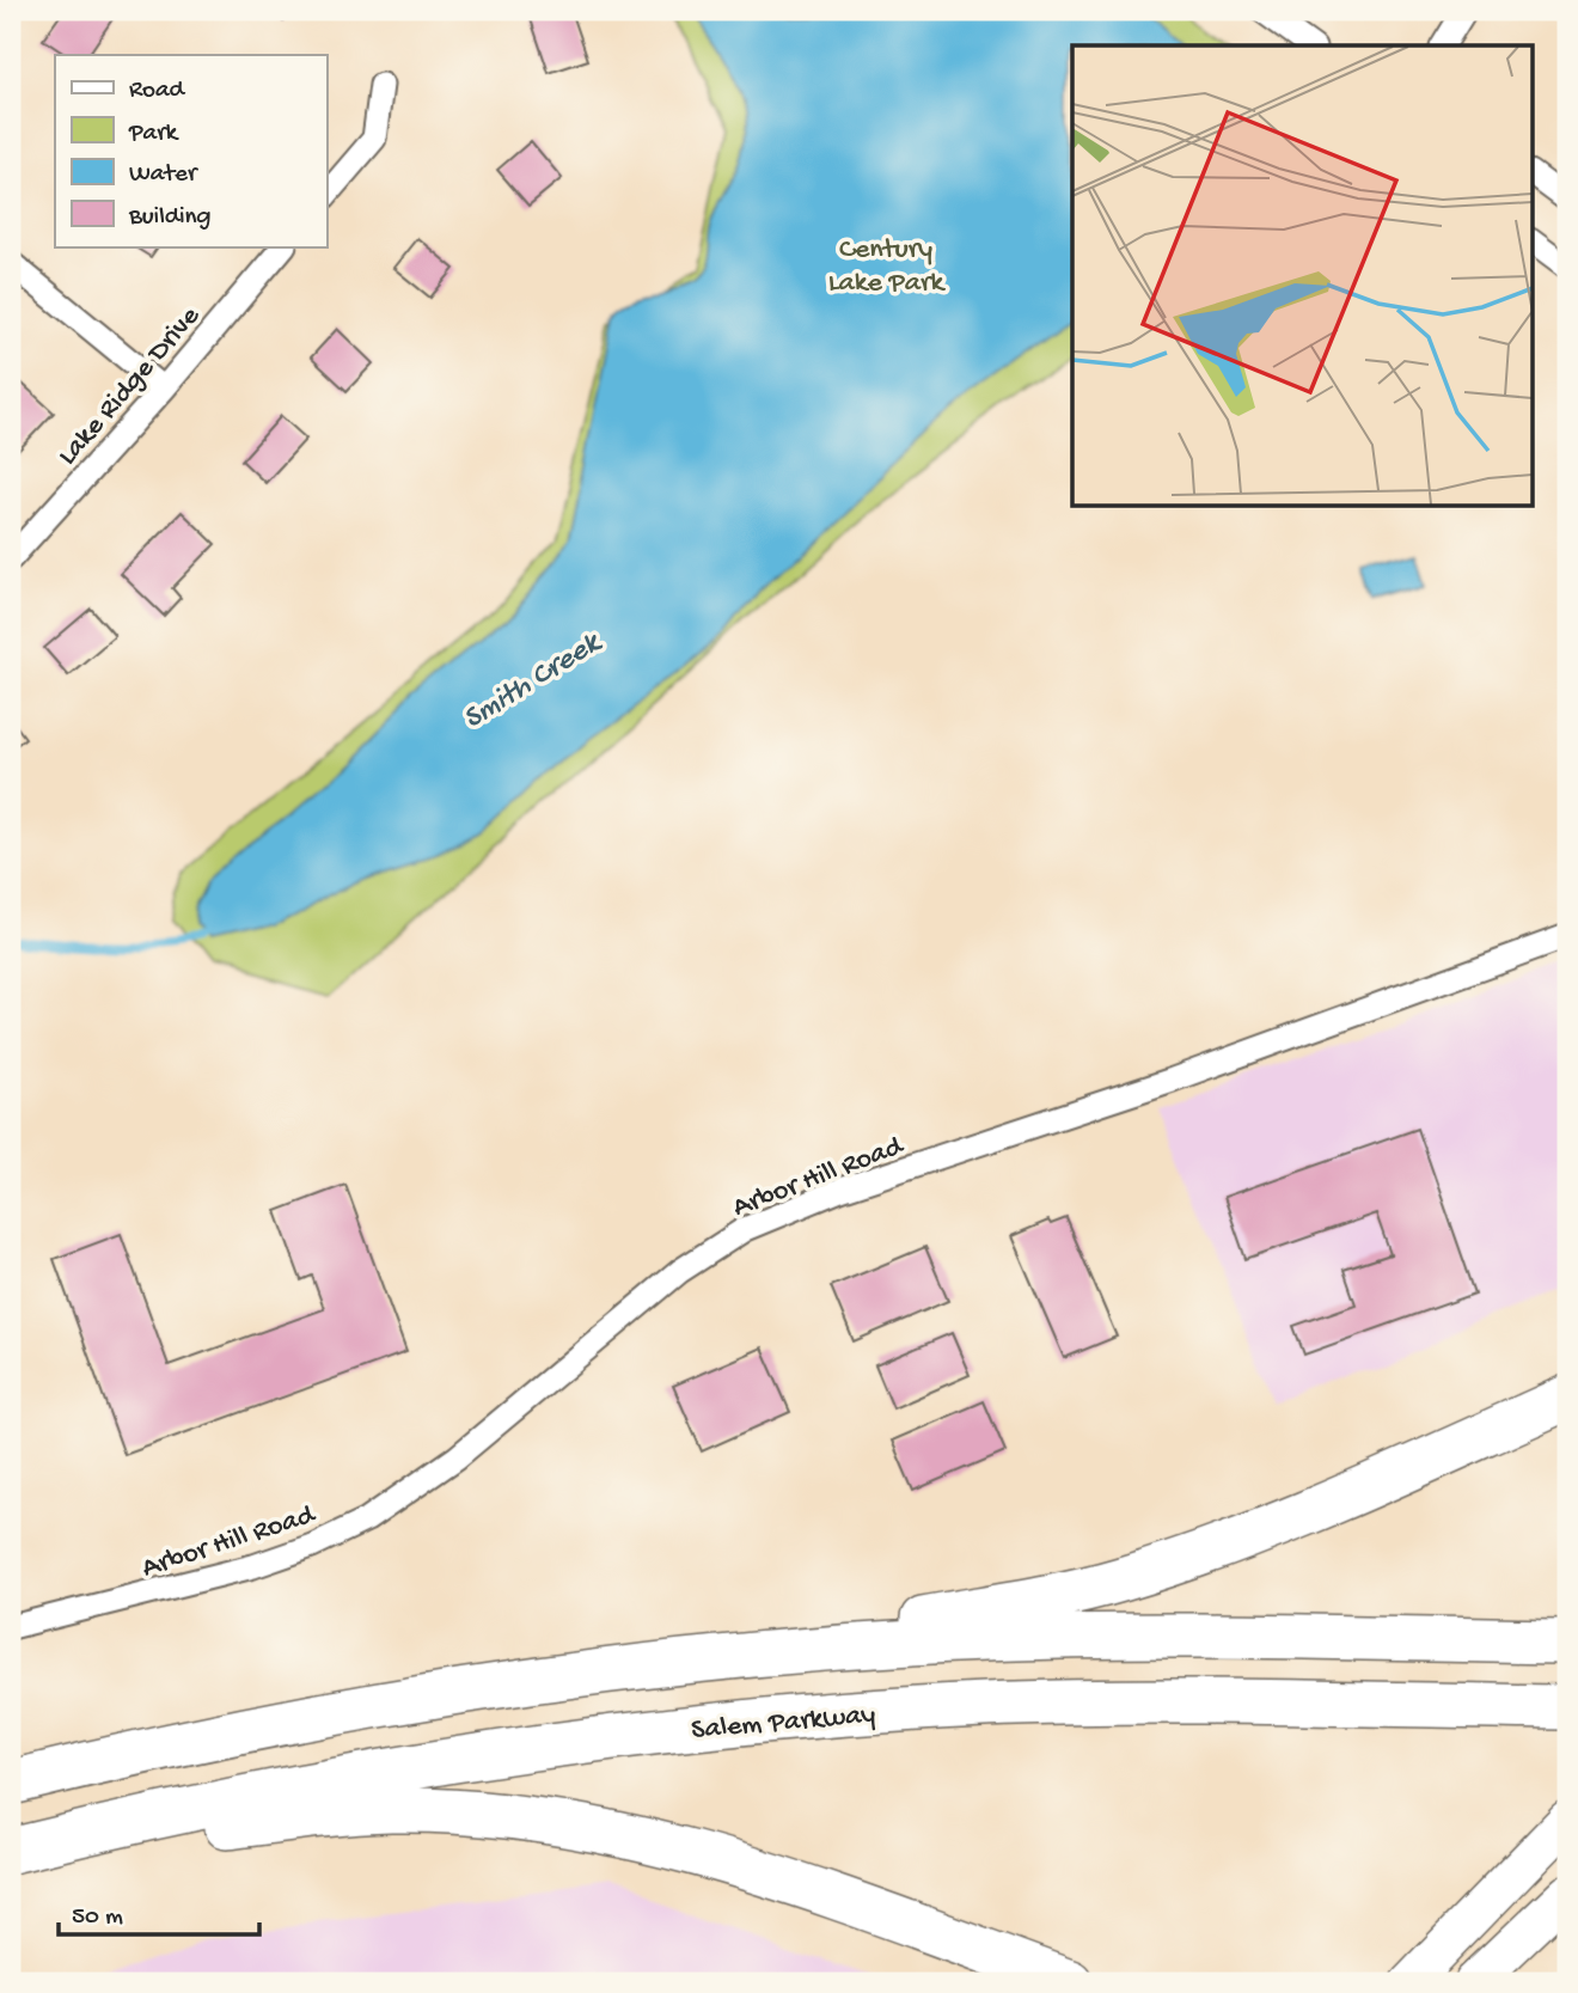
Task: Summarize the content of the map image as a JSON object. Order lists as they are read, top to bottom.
{
  "streets": {
    "highway": ["Salem Parkway"],
    "street": ["Lake Ridge Drive", "Arbor Hill Road"]
  },
  "water": ["Smith Creek"],
  "parks": ["Century Lake Park"],
  "legend": [
    "Road",
    "Park",
    "Water",
    "Building"
  ],
  "scale_bar": "50 m"
}
